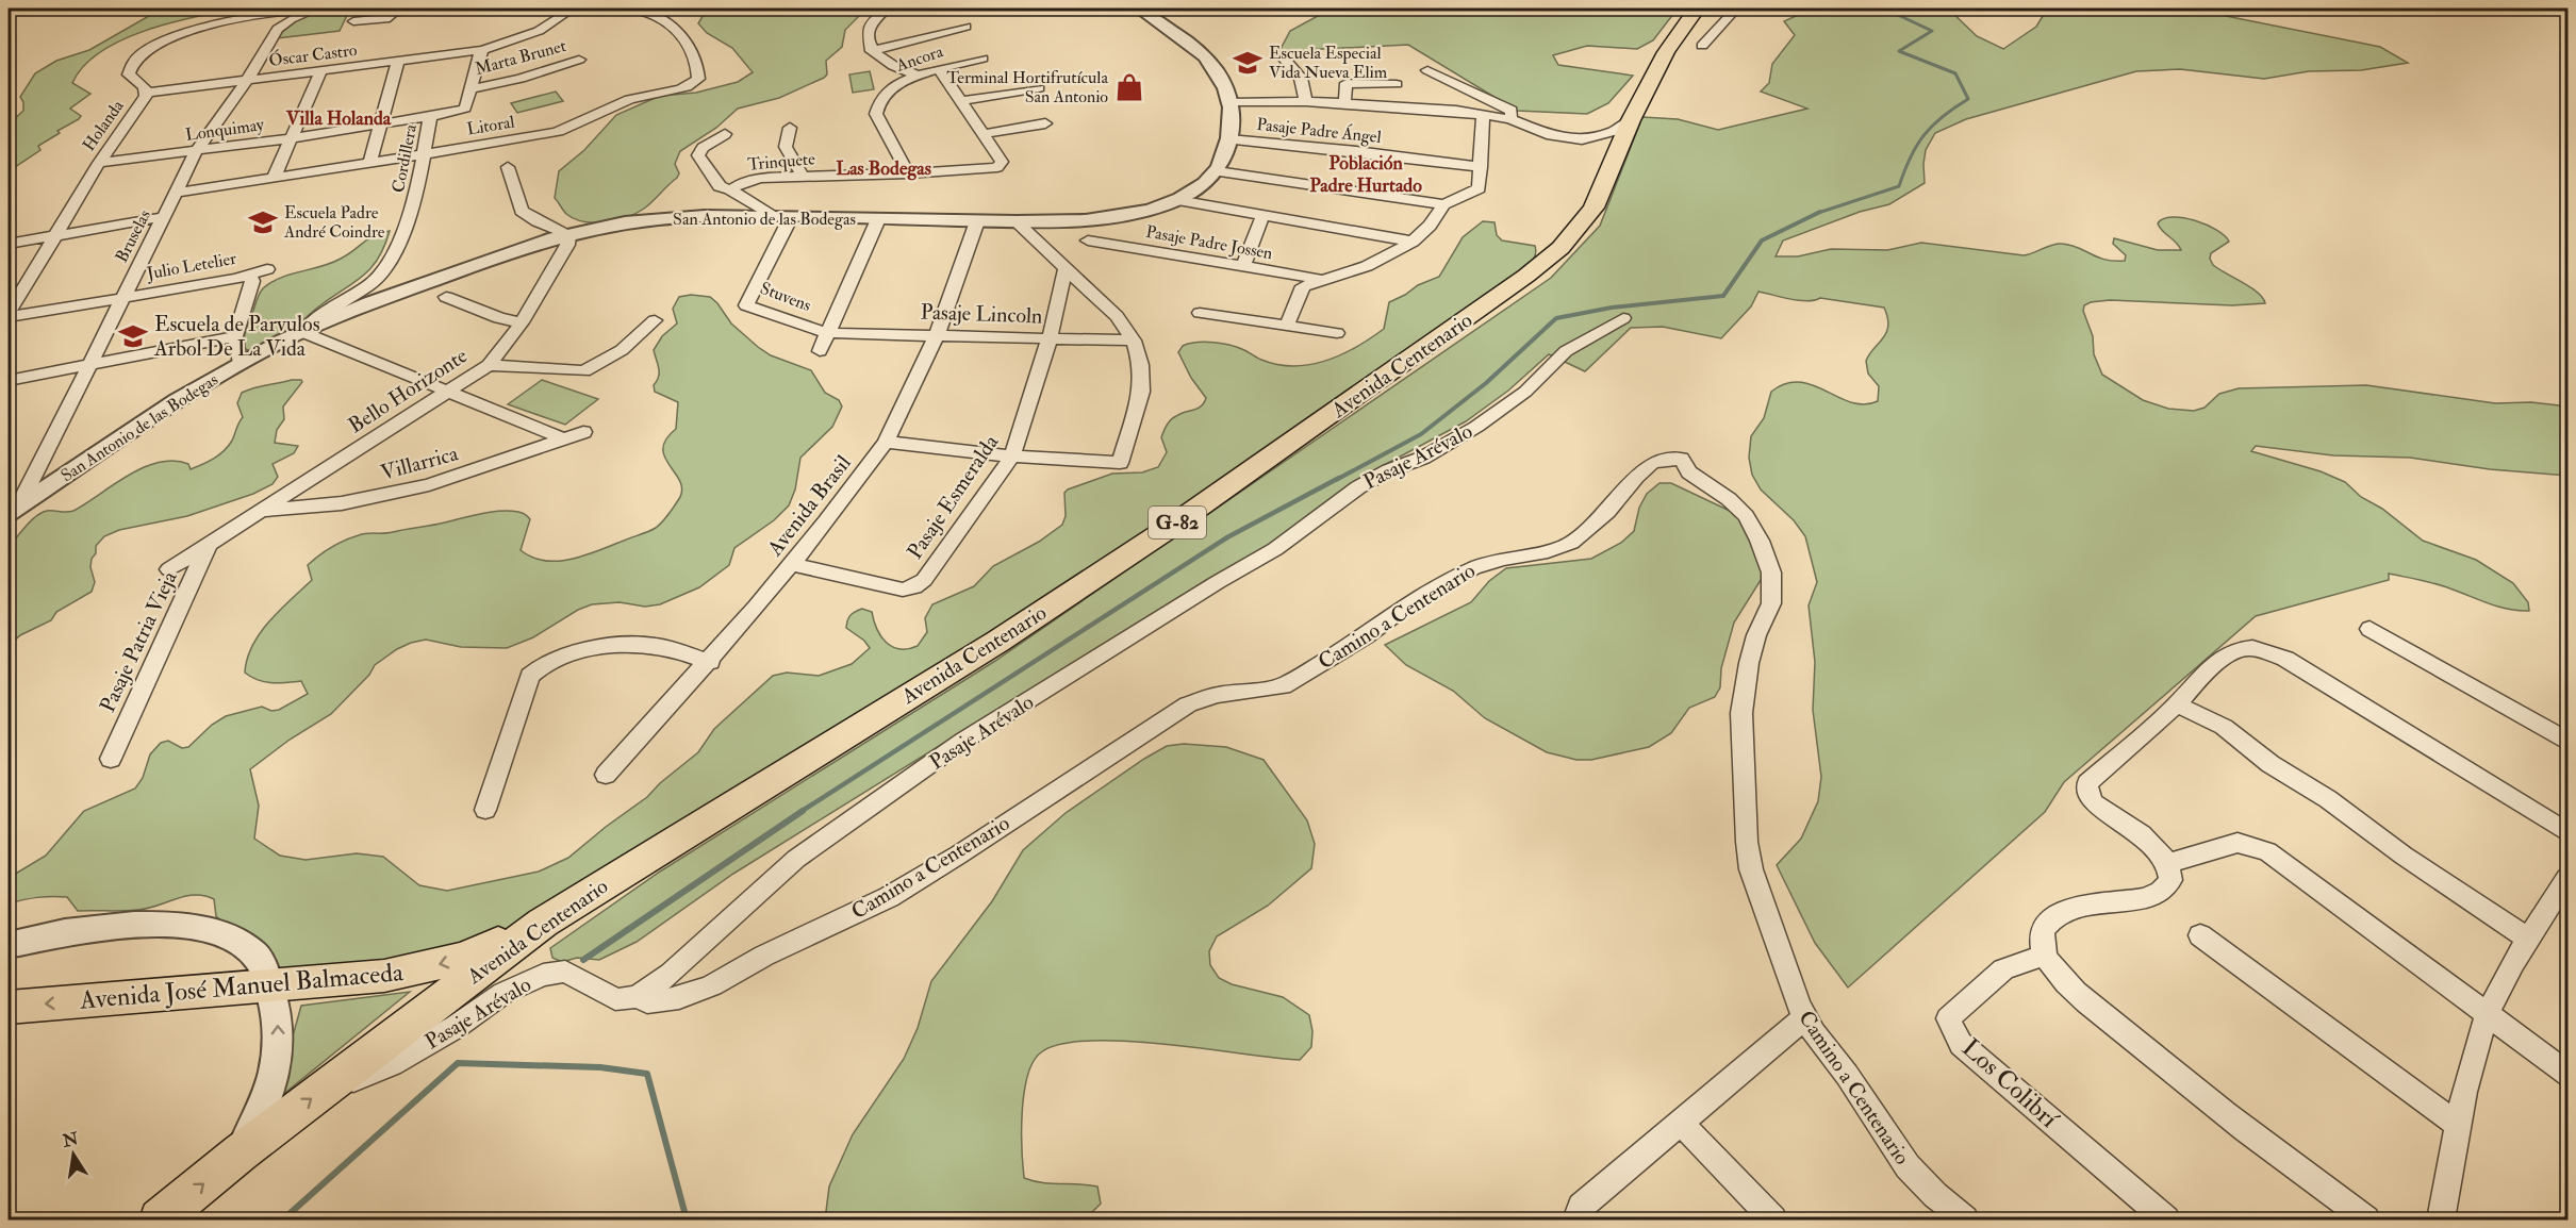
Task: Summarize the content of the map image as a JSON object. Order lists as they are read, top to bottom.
{
  "streets": {
    "main road": ["Avenida Centenario", "G-82", "Avenida José Manuel Balmaceda"],
    "street": [
      "Óscar Castro",
      "Marta Brunet",
      "Ancora",
      "Holanda",
      "Litoral",
      "Lonquimay",
      "Pasaje Padre Ángel",
      "Cordillera",
      "Trinquete",
      "San Antonio de las Bodegas",
      "Bruselas",
      "Pasaje Padre Jossen",
      "Julio Letelier",
      "Stuvens",
      "Pasaje Lincoln",
      "Bello Horizonte",
      "Pasaje Arévalo",
      "Villarrica",
      "Pasaje Esmeralda",
      "Avenida Brasil",
      "Camino a Centenario",
      "Pasaje Patria Vieja",
      "Los Colibrí"
    ]
  },
  "crossings": [
    ["Óscar Castro", "Holanda"],
    ["Óscar Castro", "Cordillera"],
    ["Óscar Castro", "Bruselas"],
    ["Marta Brunet", "Cordillera"],
    ["Ancora", "Trinquete"],
    ["Holanda", "Lonquimay"],
    ["Holanda", "Bruselas"],
    ["Litoral", "Cordillera"],
    ["Litoral", "Bruselas"],
    ["Lonquimay", "Cordillera"],
    ["Lonquimay", "Bruselas"],
    ["Pasaje Padre Ángel", "San Antonio de las Bodegas"],
    ["Cordillera", "San Antonio de las Bodegas"],
    ["San Antonio de las Bodegas", "Bruselas"],
    ["San Antonio de las Bodegas", "Stuvens"],
    ["San Antonio de las Bodegas", "Bello Horizonte"],
    ["San Antonio de las Bodegas", "Avenida Brasil"],
    ["Bruselas", "Julio Letelier"],
    ["Stuvens", "Pasaje Lincoln"],
    ["Pasaje Lincoln", "Pasaje Esmeralda"],
    ["Pasaje Lincoln", "Avenida Brasil"],
    ["Avenida Centenario", "Pasaje Arévalo"],
    ["Avenida Centenario", "Avenida José Manuel Balmaceda"],
    ["Bello Horizonte", "Villarrica"],
    ["Bello Horizonte", "Pasaje Patria Vieja"],
    ["Pasaje Arévalo", "Camino a Centenario"],
    ["Pasaje Esmeralda", "Avenida Brasil"]
  ],
  "one_way": ["Avenida José Manuel Balmaceda"],
  "districts": ["Villa Holanda", "Población Padre Hurtado", "Las Bodegas"],
  "places": {
    "school or university": ["Escuela Especial Vida Nueva Elim", "Escuela Padre André Coindre", "Escuela de Parvulos Arbol De La Vida"],
    "shop": ["Terminal Hortifrutícula San Antonio"]
  },
  "north": "top"
}
